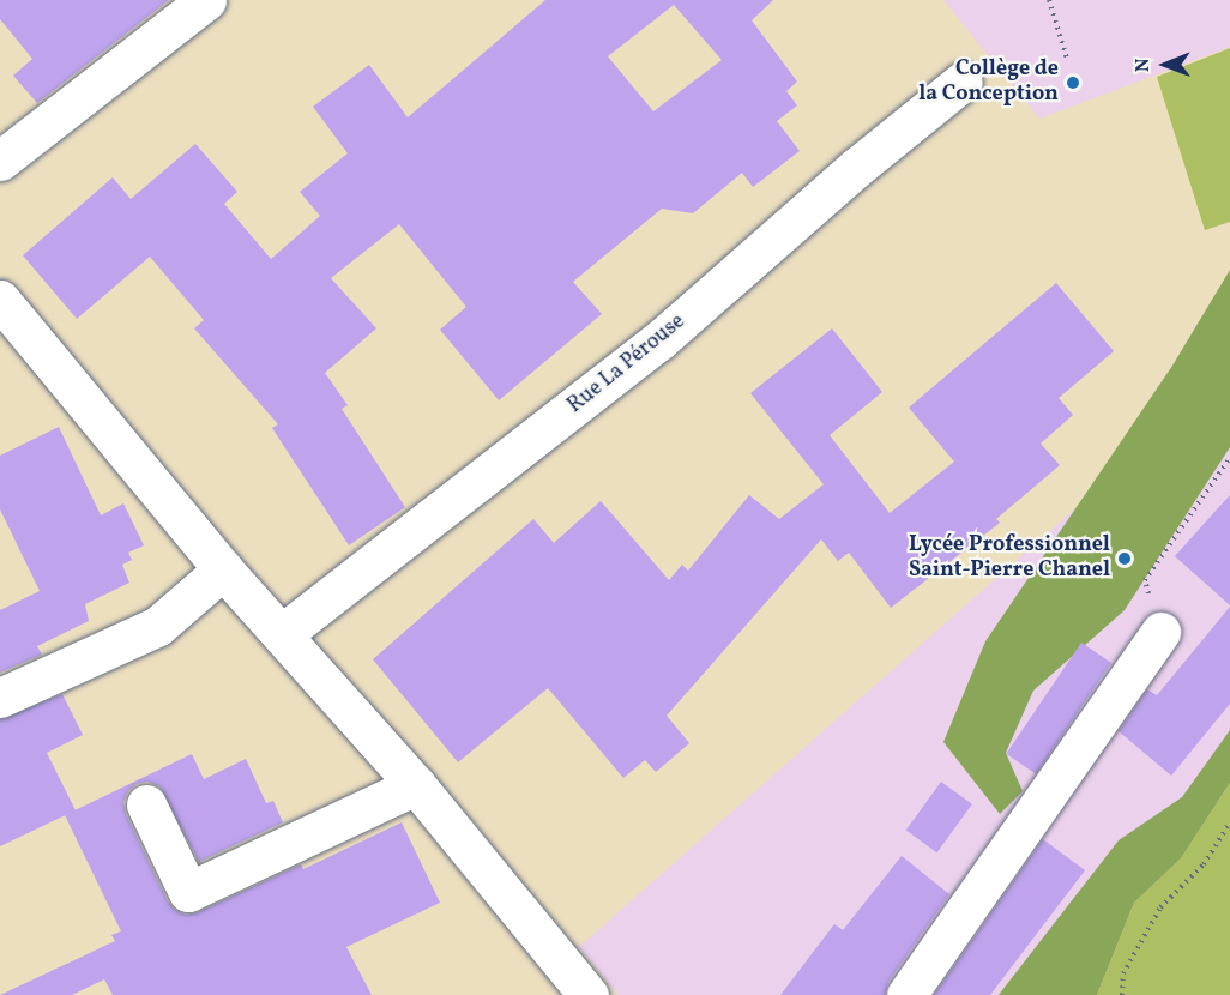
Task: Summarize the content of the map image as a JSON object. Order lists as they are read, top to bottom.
{
  "streets": {
    "street": ["Rue La Pérouse"]
  },
  "places": ["Collège de la Conception", "Lycée Professionnel Saint-Pierre Chanel"],
  "north": "left"
}
